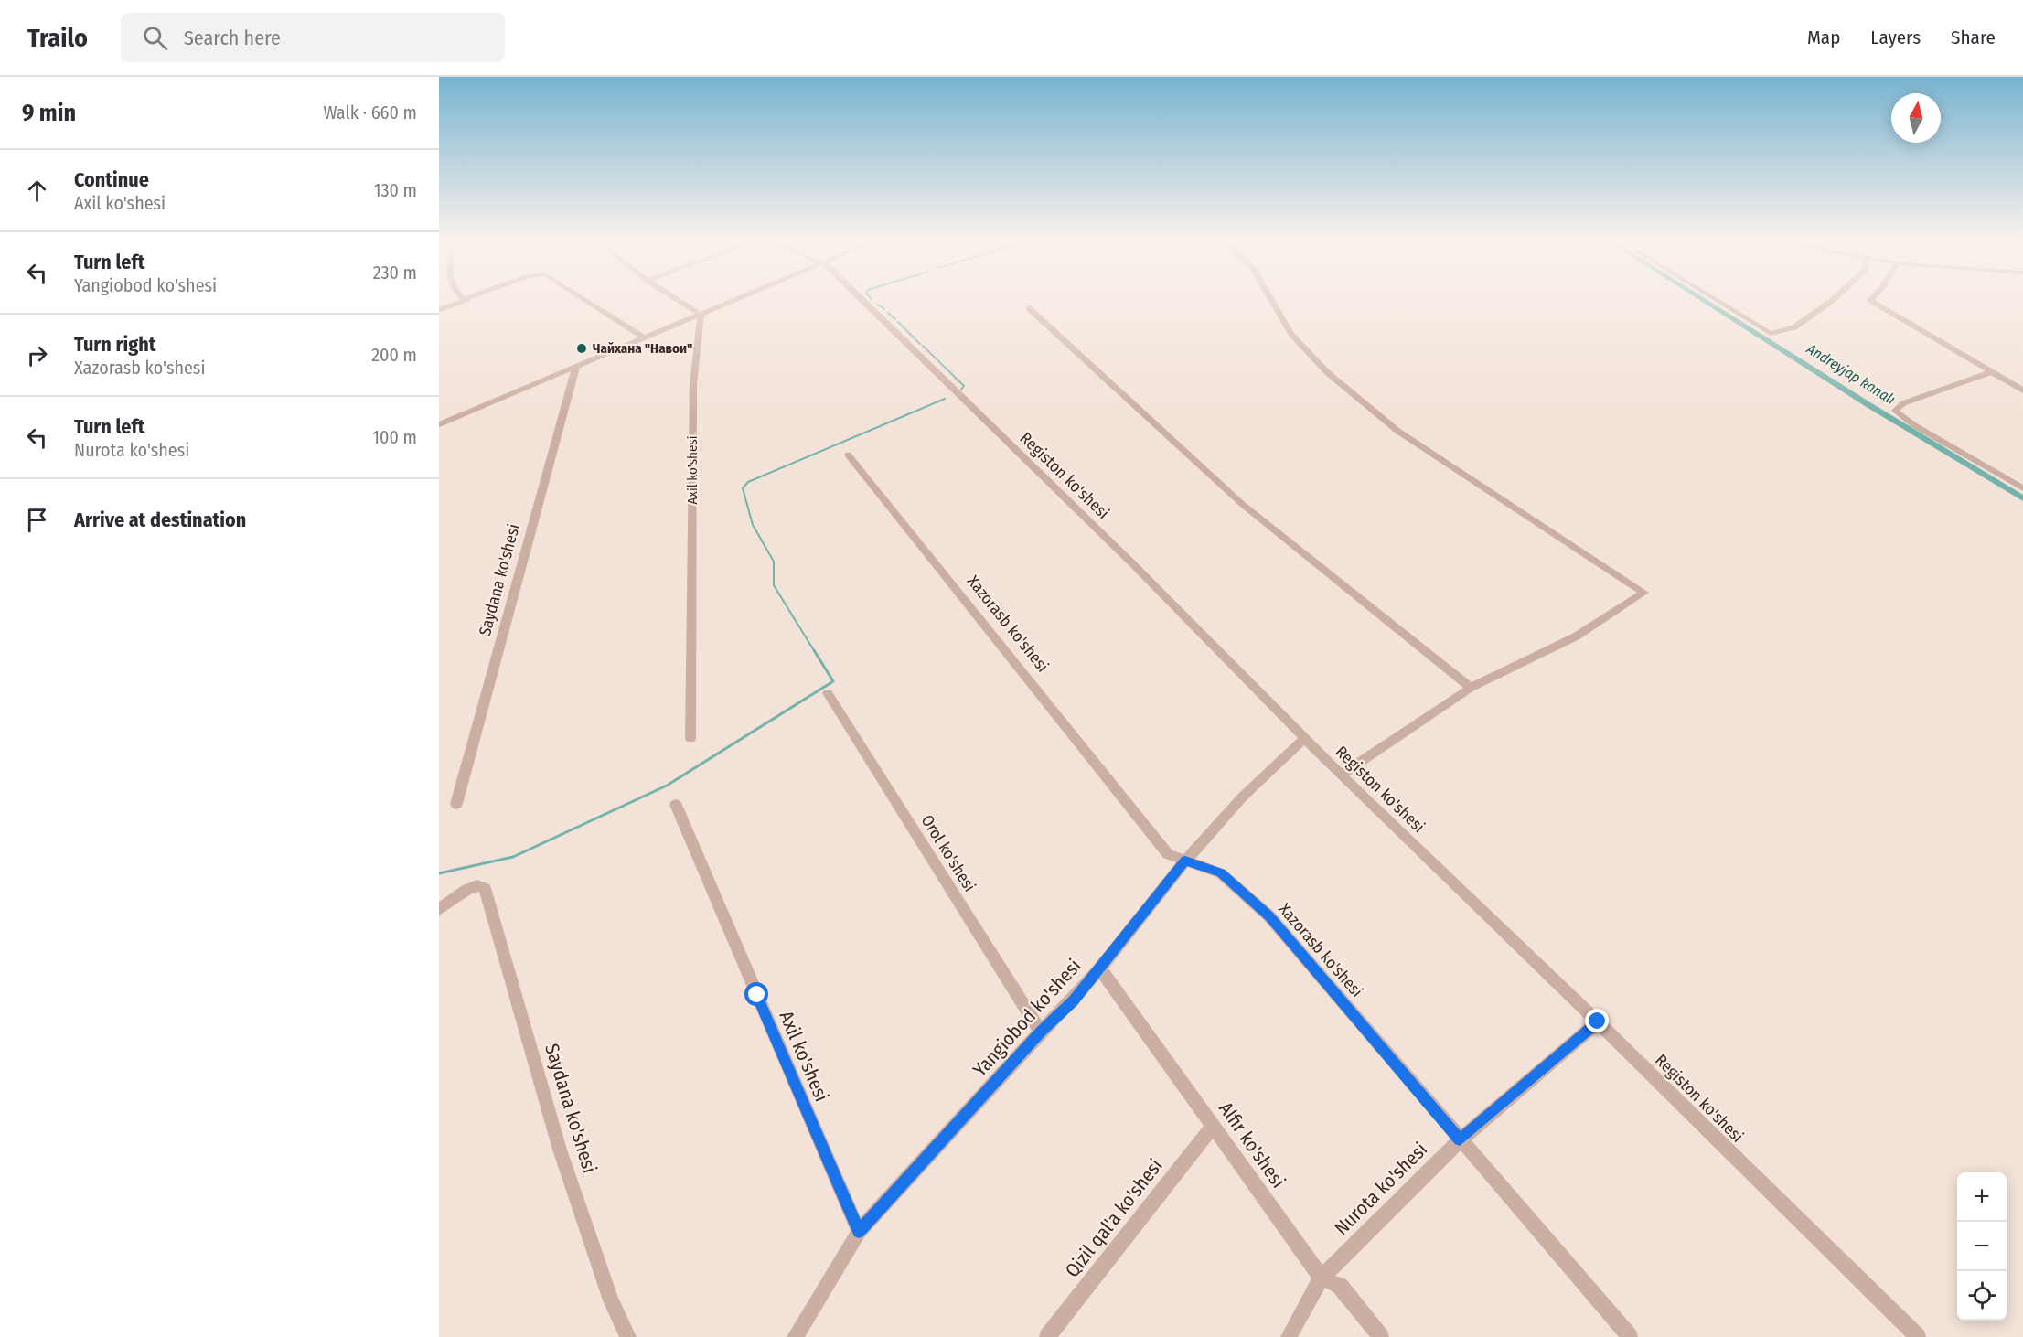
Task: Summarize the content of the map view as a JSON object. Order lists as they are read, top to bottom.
{
  "streets": {
    "street": [
      "Axil ko'shesi",
      "Registon ko'shesi",
      "Saydana ko'shesi",
      "Xazorasb ko'shesi",
      "Orol ko'shesi",
      "Yangiobod ko'shesi",
      "Alfir ko'shesi",
      "Nurota ko'shesi",
      "Qizil qal'a ko'shesi"
    ]
  },
  "crossings": [
    ["Axil ko'shesi", "Yangiobod ko'shesi"],
    ["Registon ko'shesi", "Yangiobod ko'shesi"],
    ["Registon ko'shesi", "Nurota ko'shesi"],
    ["Xazorasb ko'shesi", "Yangiobod ko'shesi"],
    ["Xazorasb ko'shesi", "Nurota ko'shesi"],
    ["Orol ko'shesi", "Yangiobod ko'shesi"],
    ["Yangiobod ko'shesi", "Alfir ko'shesi"],
    ["Alfir ko'shesi", "Nurota ko'shesi"],
    ["Alfir ko'shesi", "Qizil qal'a ko'shesi"]
  ],
  "water": ["Andreyjap kanalı"],
  "places": ["Чайхана \"Навои\""],
  "north": "top",
  "page": {
    "header": "Trailo",
    "search": "Search here",
    "nav": ["Map", "Layers", "Share"],
    "heading": ["9 min", "Walk · 660 m"],
    "list": [
      ["Continue", "Axil ko'shesi", "130 m"],
      ["Turn left", "Yangiobod ko'shesi", "230 m"],
      ["Turn right", "Xazorasb ko'shesi", "200 m"],
      ["Turn left", "Nurota ko'shesi", "100 m"],
      "Arrive at destination"
    ],
    "map_buttons": ["+", "−"]
  }
}
